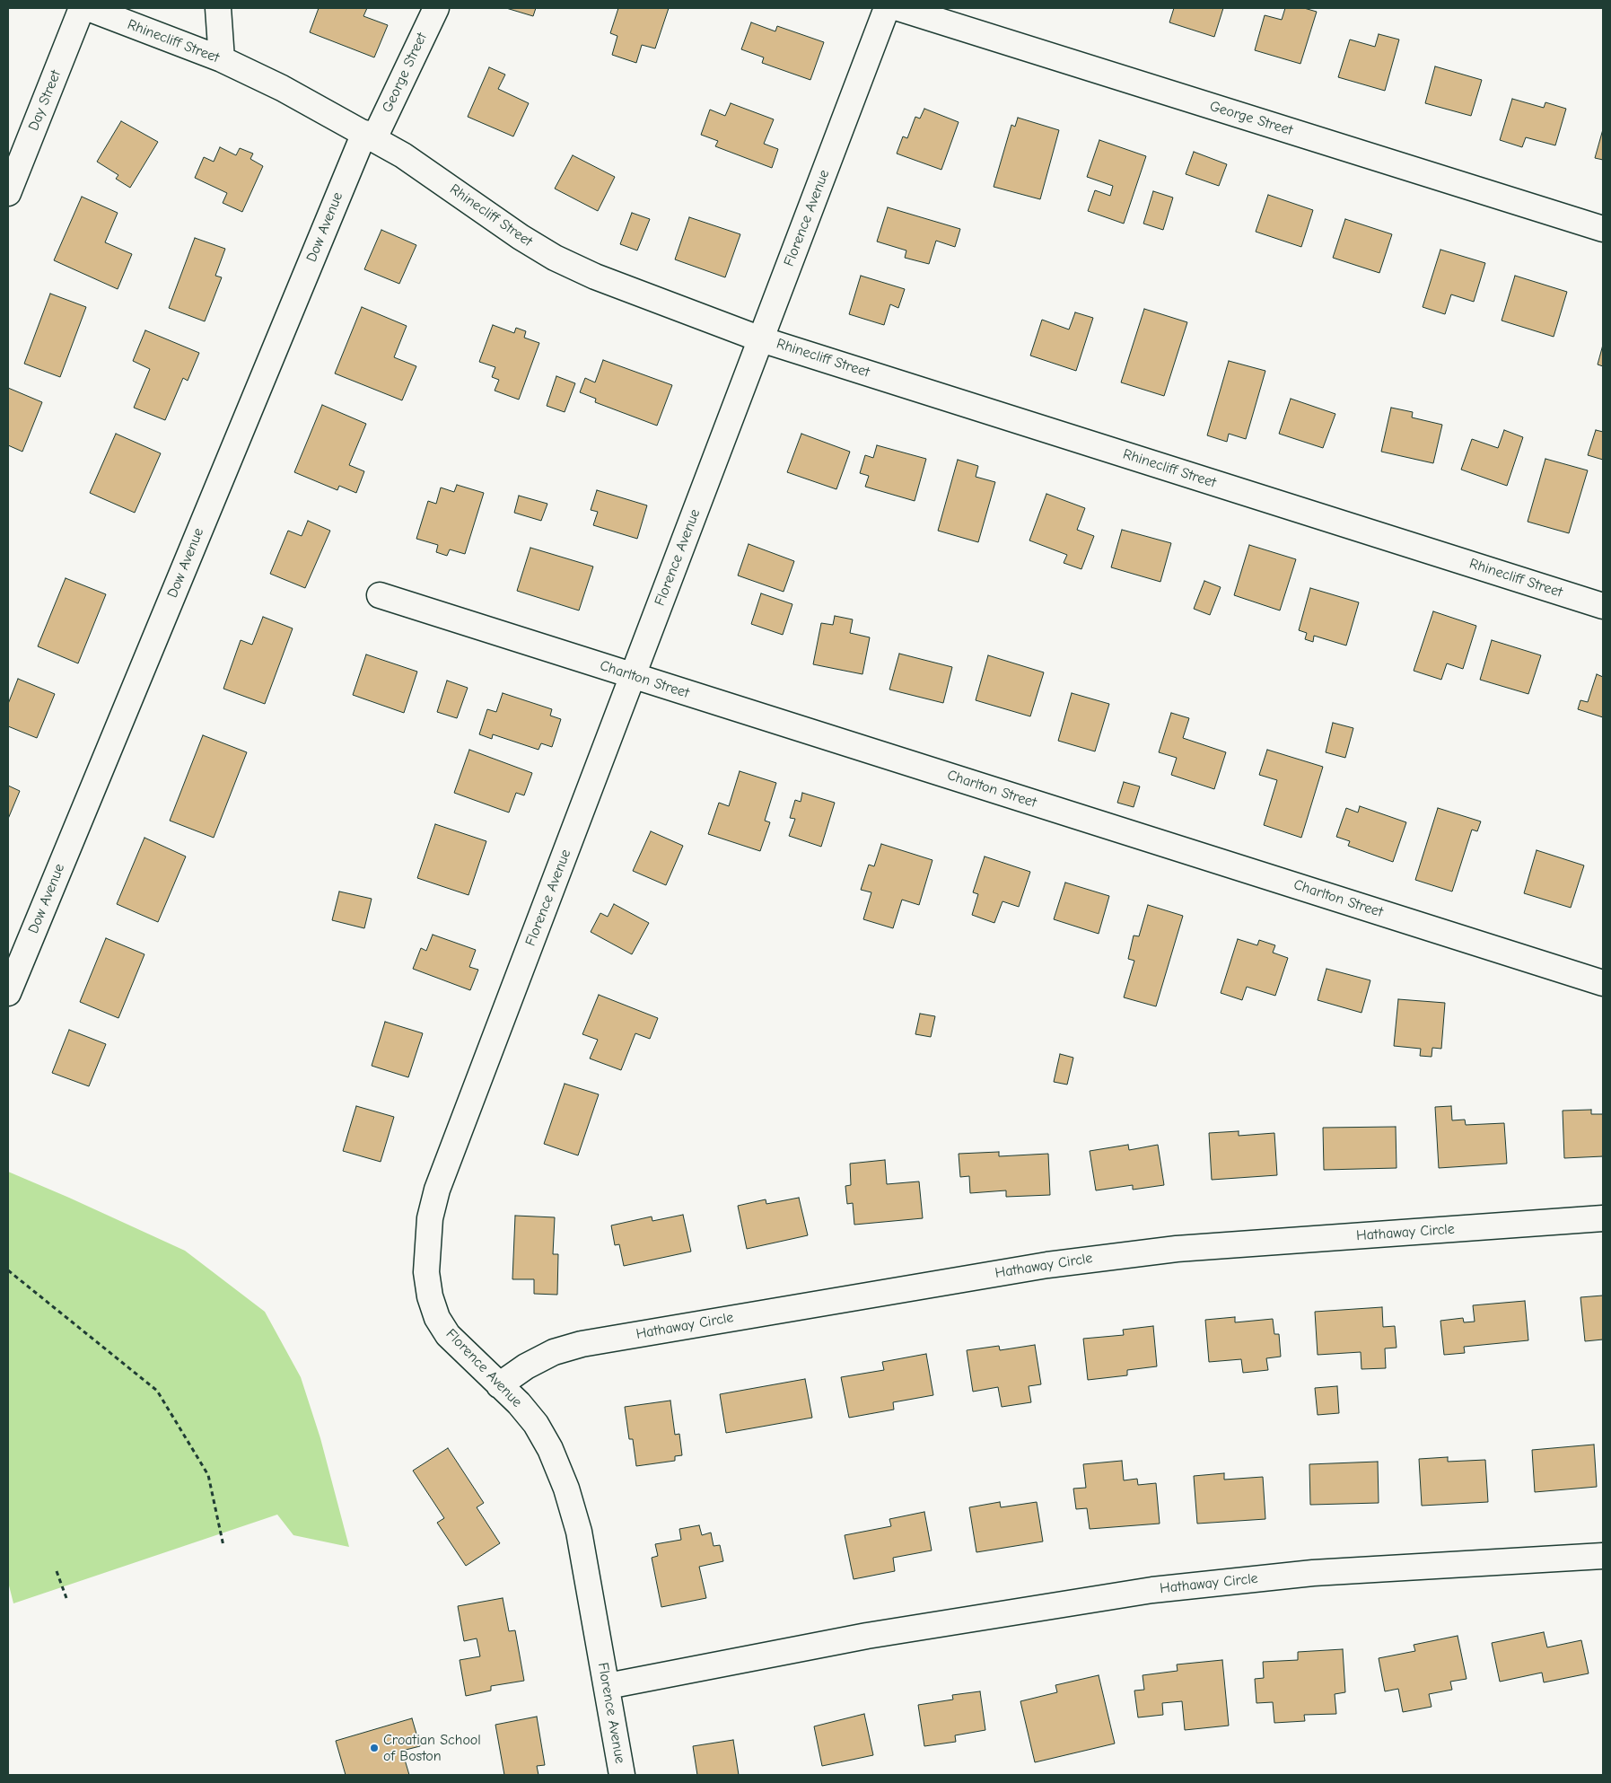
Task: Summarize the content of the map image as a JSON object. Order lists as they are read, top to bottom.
{
  "streets": {
    "street": [
      "Rhinecliff Street",
      "George Street",
      "Day Street",
      "Florence Avenue",
      "Dow Avenue",
      "Charlton Street",
      "Hathaway Circle"
    ]
  },
  "crossings": [
    ["Rhinecliff Street", "George Street"],
    ["Rhinecliff Street", "Florence Avenue"],
    ["Rhinecliff Street", "Dow Avenue"],
    ["George Street", "Dow Avenue"],
    ["Florence Avenue", "Charlton Street"],
    ["Florence Avenue", "Hathaway Circle"]
  ],
  "places": ["Croatian School of Boston"]
}
